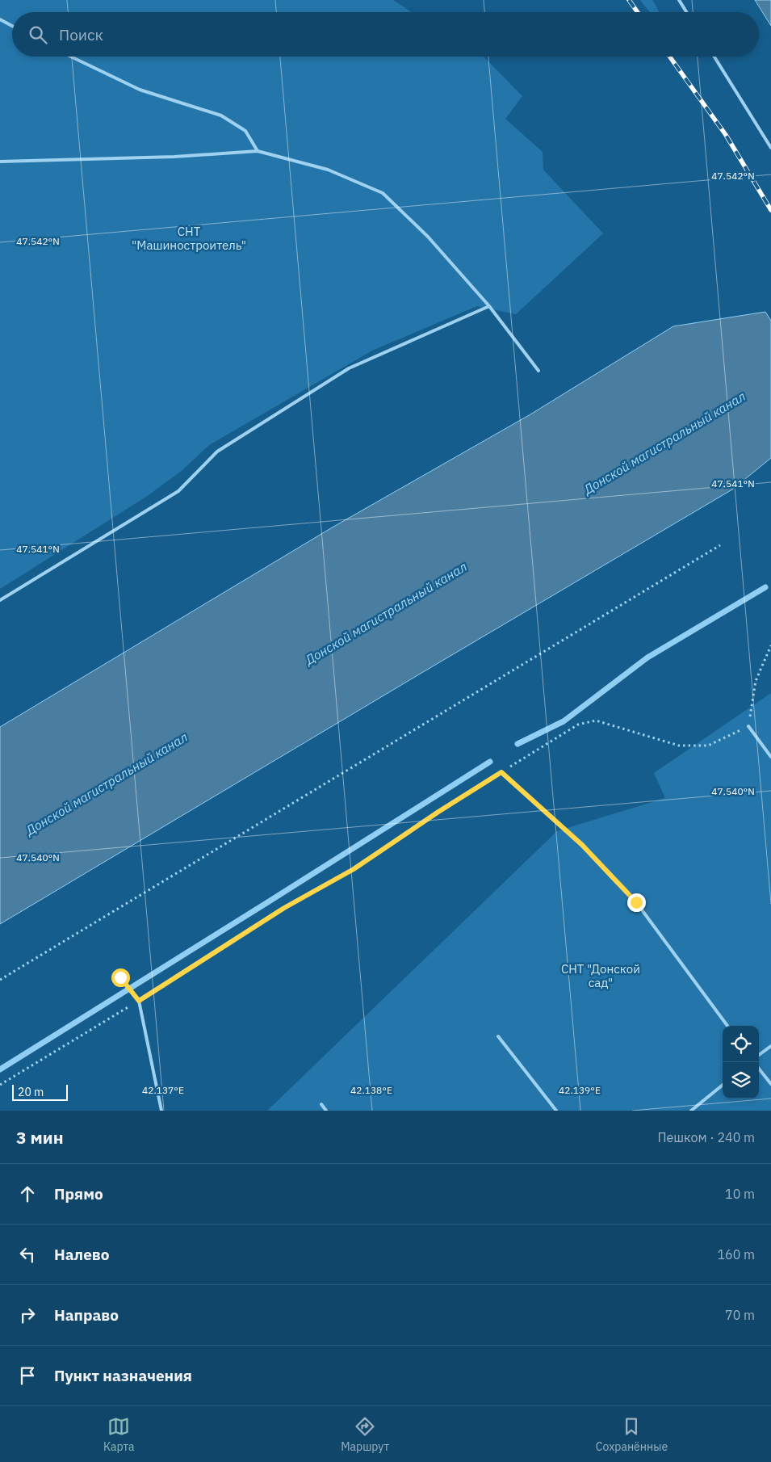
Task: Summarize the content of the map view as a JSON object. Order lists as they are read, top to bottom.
{
  "water": ["Донской магистральный канал"],
  "parks": ["СНТ \"Машиностроитель\"", "СНТ \"Донской сад\""],
  "scale_bar": "20 m",
  "page": {
    "search": "Поиск",
    "scale": "20 m",
    "heading": ["3 мин", "Пешком · 240 m"],
    "list": [
      ["Прямо", "10 m"],
      ["Налево", "160 m"],
      ["Направо", "70 m"],
      "Пункт назначения"
    ],
    "nav": ["Карта", "Маршрут", "Сохранённые"]
  },
  "coordinates": [
    "47.542°N",
    "47.541°N",
    "47.540°N",
    "42.137°E",
    "42.138°E",
    "42.139°E"
  ]
}
